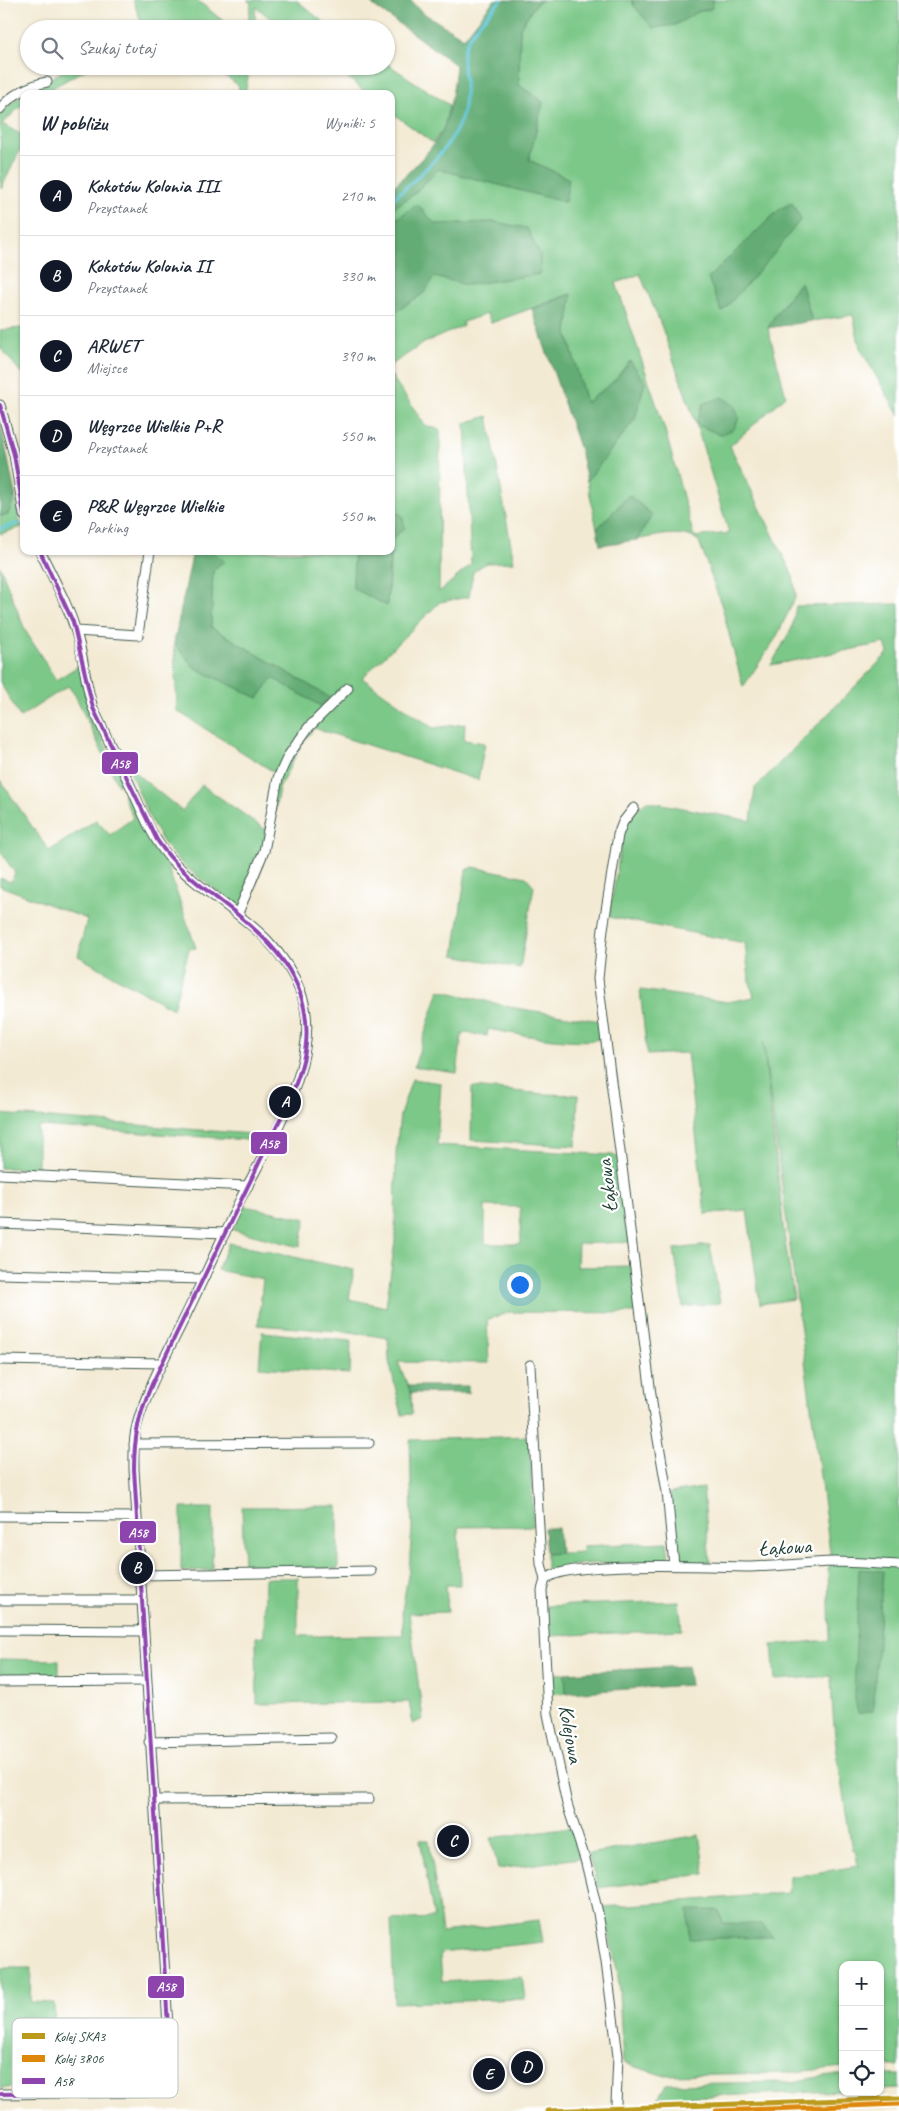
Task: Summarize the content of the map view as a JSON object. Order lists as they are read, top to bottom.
{
  "streets": {
    "street": ["Łąkowa", "Kolejowa"]
  },
  "crossings": [
    ["Łąkowa", "Kolejowa"]
  ],
  "lines": ["transit line A58", "rail line SKA3", "rail line 3806"],
  "legend": ["Kolej SKA3", "Kolej 3806", "A58"],
  "page": {
    "search": "Szukaj tutaj",
    "heading": ["W pobliżu", "Wyniki: 5"],
    "list": [
      {
        "mark": "A",
        "name": "Kokotów Kolonia III",
        "note": "Przystanek",
        "value": "210 m"
      },
      {
        "mark": "B",
        "name": "Kokotów Kolonia II",
        "note": "Przystanek",
        "value": "330 m"
      },
      {
        "mark": "C",
        "name": "ARWET",
        "note": "Miejsce",
        "value": "390 m"
      },
      {
        "mark": "D",
        "name": "Węgrzce Wielkie P+R",
        "note": "Przystanek",
        "value": "550 m"
      },
      {
        "mark": "E",
        "name": "P&R Węgrzce Wielkie",
        "note": "Parking",
        "value": "550 m"
      }
    ],
    "pins": [
      "A",
      "B",
      "C",
      "D",
      "E"
    ],
    "map_buttons": ["+", "−"]
  }
}
